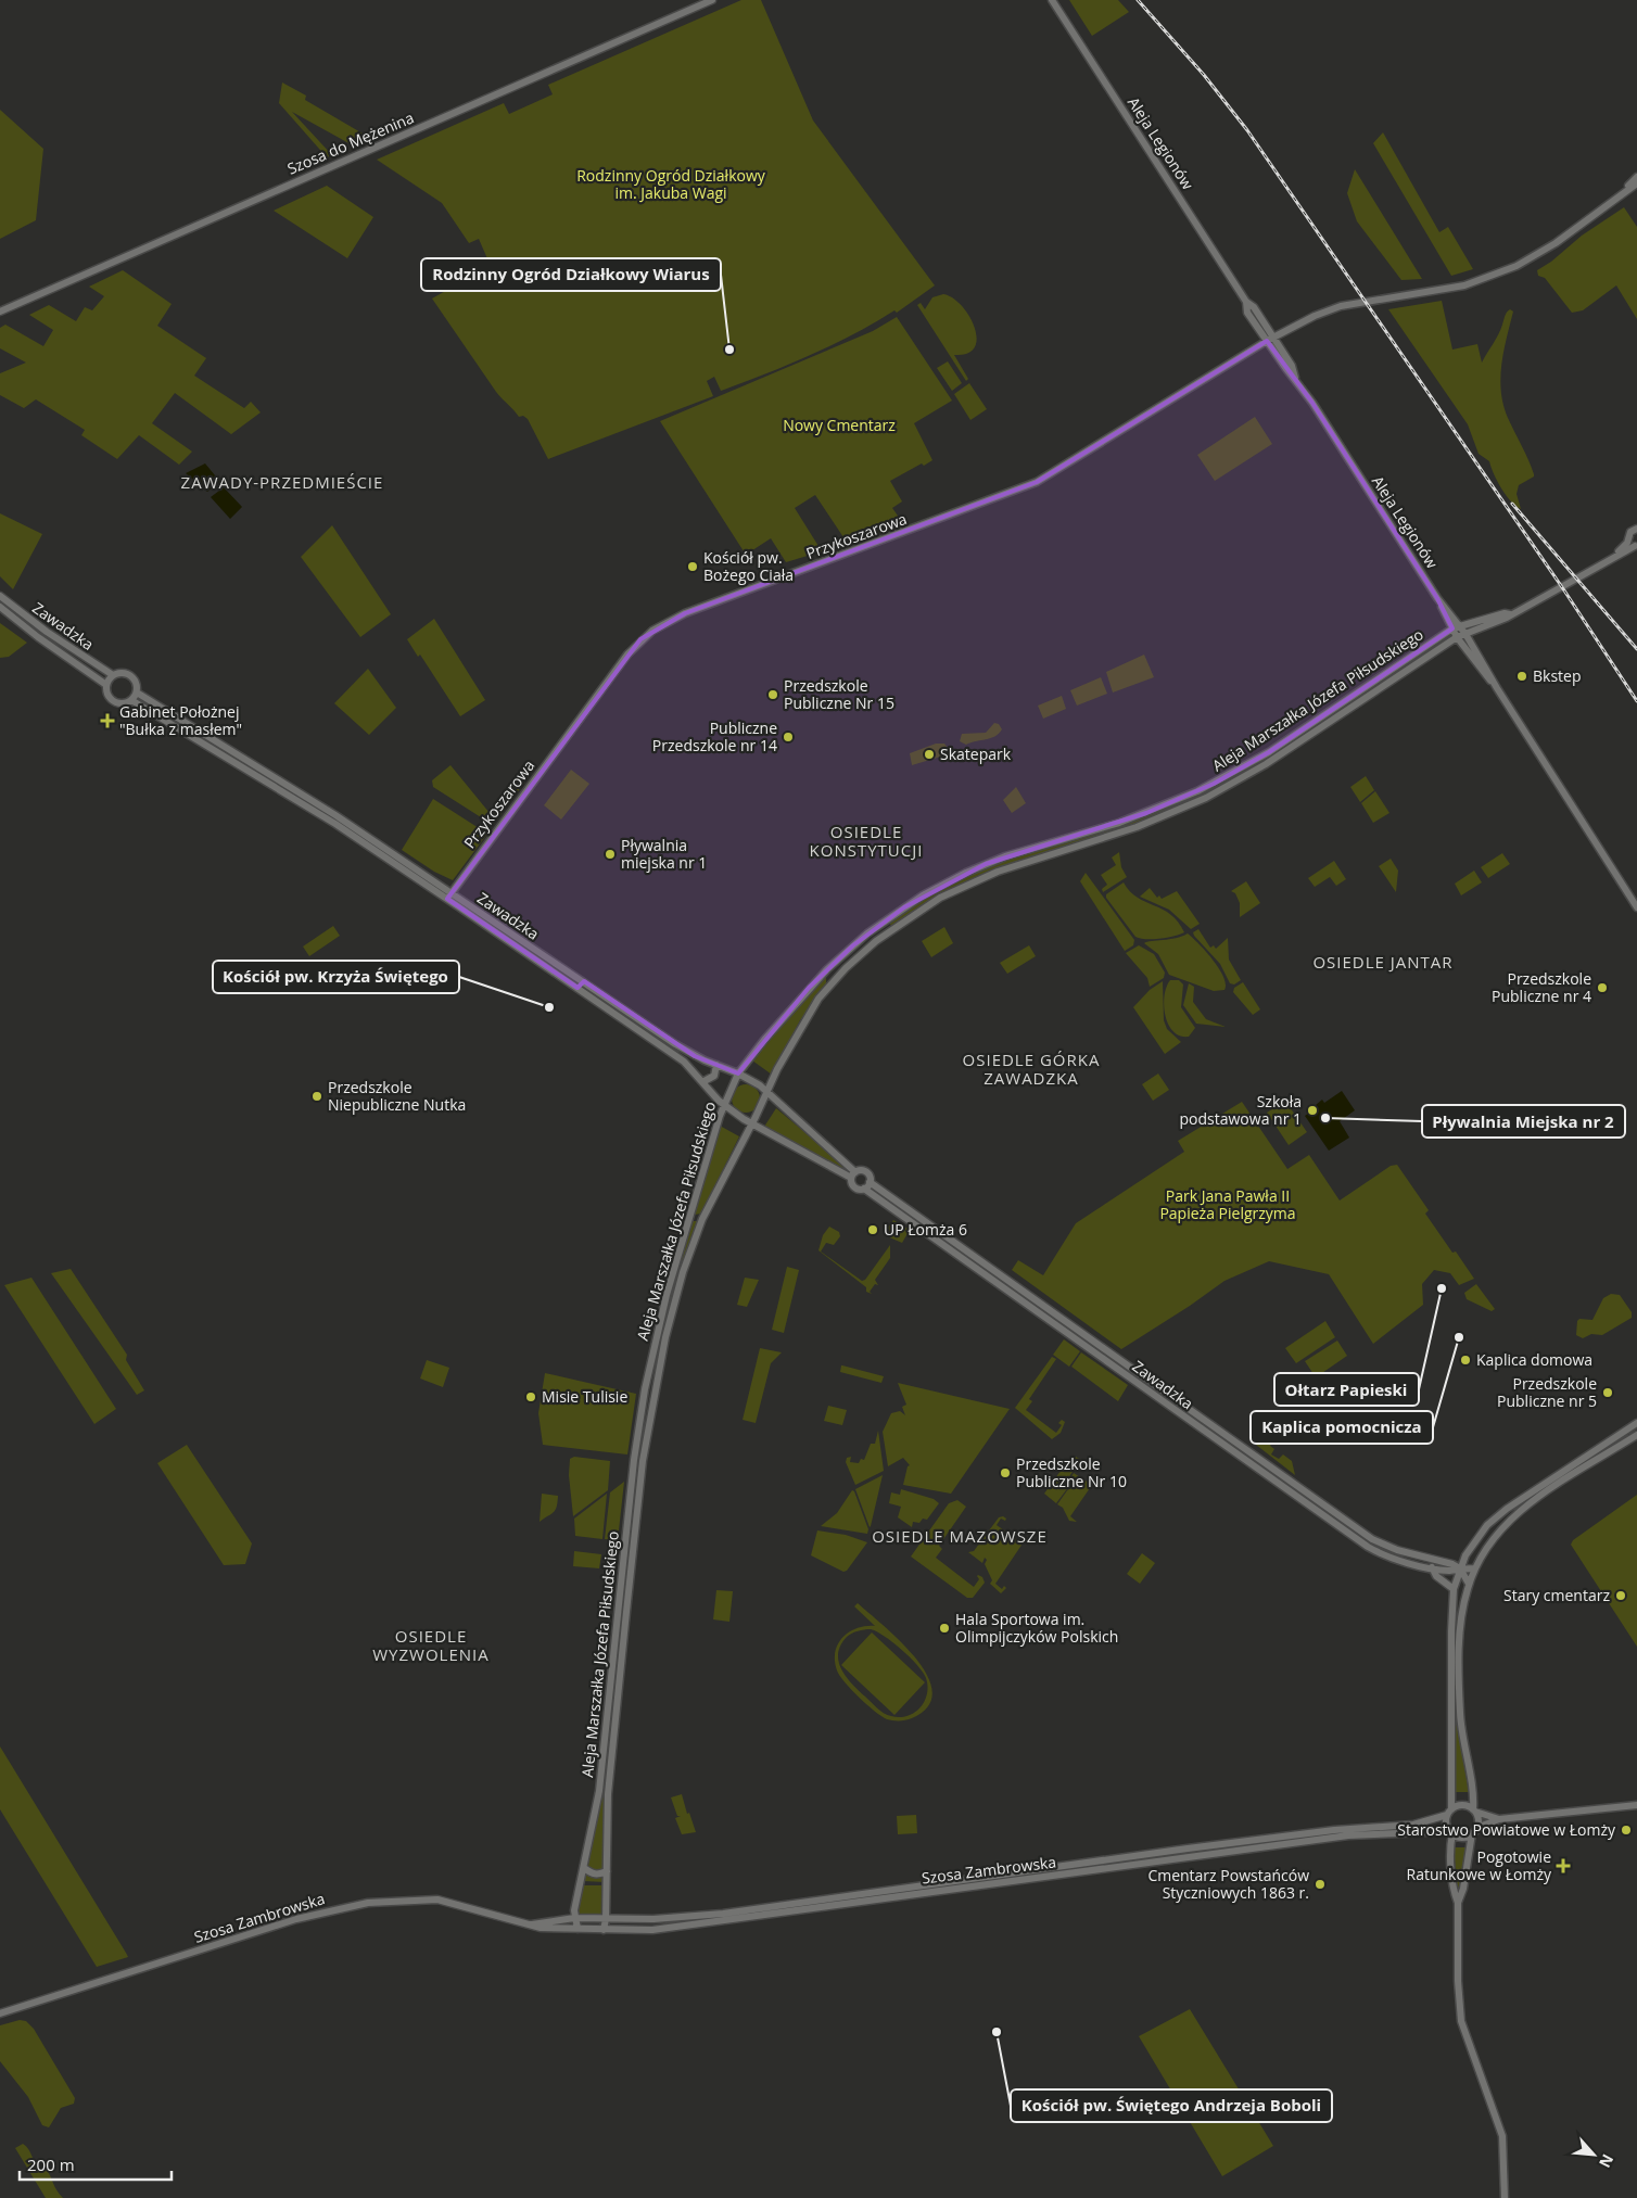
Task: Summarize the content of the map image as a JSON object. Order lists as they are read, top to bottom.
{
  "streets": {
    "street": [
      "Szosa do Mężenina",
      "Aleja Legionów",
      "Przykoszarowa",
      "Zawadzka",
      "Aleja Marszałka Józefa Piłsudskiego",
      "Szosa Zambrowska"
    ]
  },
  "crossings": [
    ["Aleja Legionów", "Przykoszarowa"],
    ["Aleja Legionów", "Aleja Marszałka Józefa Piłsudskiego"],
    ["Przykoszarowa", "Zawadzka"],
    ["Zawadzka", "Aleja Marszałka Józefa Piłsudskiego"],
    ["Aleja Marszałka Józefa Piłsudskiego", "Szosa Zambrowska"]
  ],
  "districts": [
    "ZAWADY-PRZEDMIEŚCIE",
    "OSIEDLE KONSTYTUCJI",
    "OSIEDLE JANTAR",
    "OSIEDLE GÓRKA ZAWADZKA",
    "OSIEDLE MAZOWSZE",
    "OSIEDLE WYZWOLENIA"
  ],
  "parks": ["Rodzinny Ogród Działkowy im. Jakuba Wagi", "Nowy Cmentarz", "Park Jana Pawła II Papieża Pielgrzyma"],
  "places": {
    "other": [
      "Rodzinny Ogród Działkowy Wiarus",
      "Kościół pw. Bożego Ciała",
      "Bkstep",
      "Przedszkole Publiczne Nr 15",
      "Publiczne Przedszkole nr 14",
      "Skatepark",
      "Pływalnia miejska nr 1",
      "Przedszkole Publiczne nr 4",
      "Kościół pw. Krzyża Świętego",
      "Przedszkole Niepubliczne Nutka",
      "Szkoła podstawowa nr 1",
      "Pływalnia Miejska nr 2",
      "UP Łomża 6",
      "Ołtarz Papieski",
      "Kaplica pomocnicza",
      "Kaplica domowa",
      "Przedszkole Publiczne nr 5",
      "Misie Tulisie",
      "Przedszkole Publiczne Nr 10",
      "Stary cmentarz",
      "Hala Sportowa im. Olimpijczyków Polskich",
      "Starostwo Powiatowe w Łomży",
      "Cmentarz Powstańców Styczniowych 1863 r.",
      "Kościół pw. Świętego Andrzeja Boboli"
    ],
    "health": ["Gabinet Położnej \"Bułka z masłem\"", "Pogotowie Ratunkowe w Łomży"]
  },
  "scale_bar": "200 m",
  "north": "bottom right"
}
